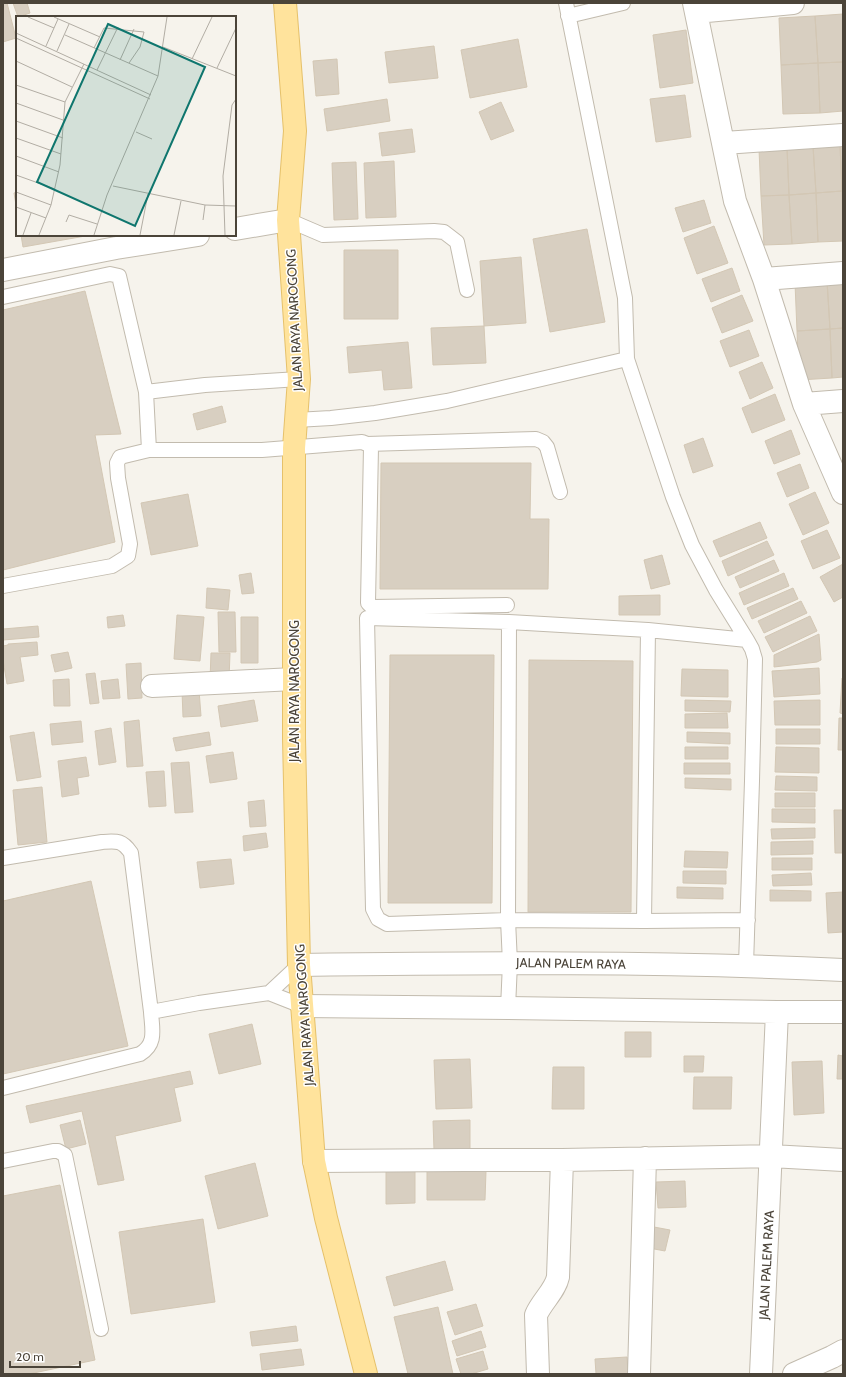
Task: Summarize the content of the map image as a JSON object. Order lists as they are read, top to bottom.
{
  "streets": {
    "main road": ["JALAN RAYA NAROGONG"],
    "street": ["JALAN PALEM RAYA"]
  },
  "crossings": [
    ["JALAN RAYA NAROGONG", "JALAN PALEM RAYA"]
  ],
  "scale_bar": "20 m"
}
